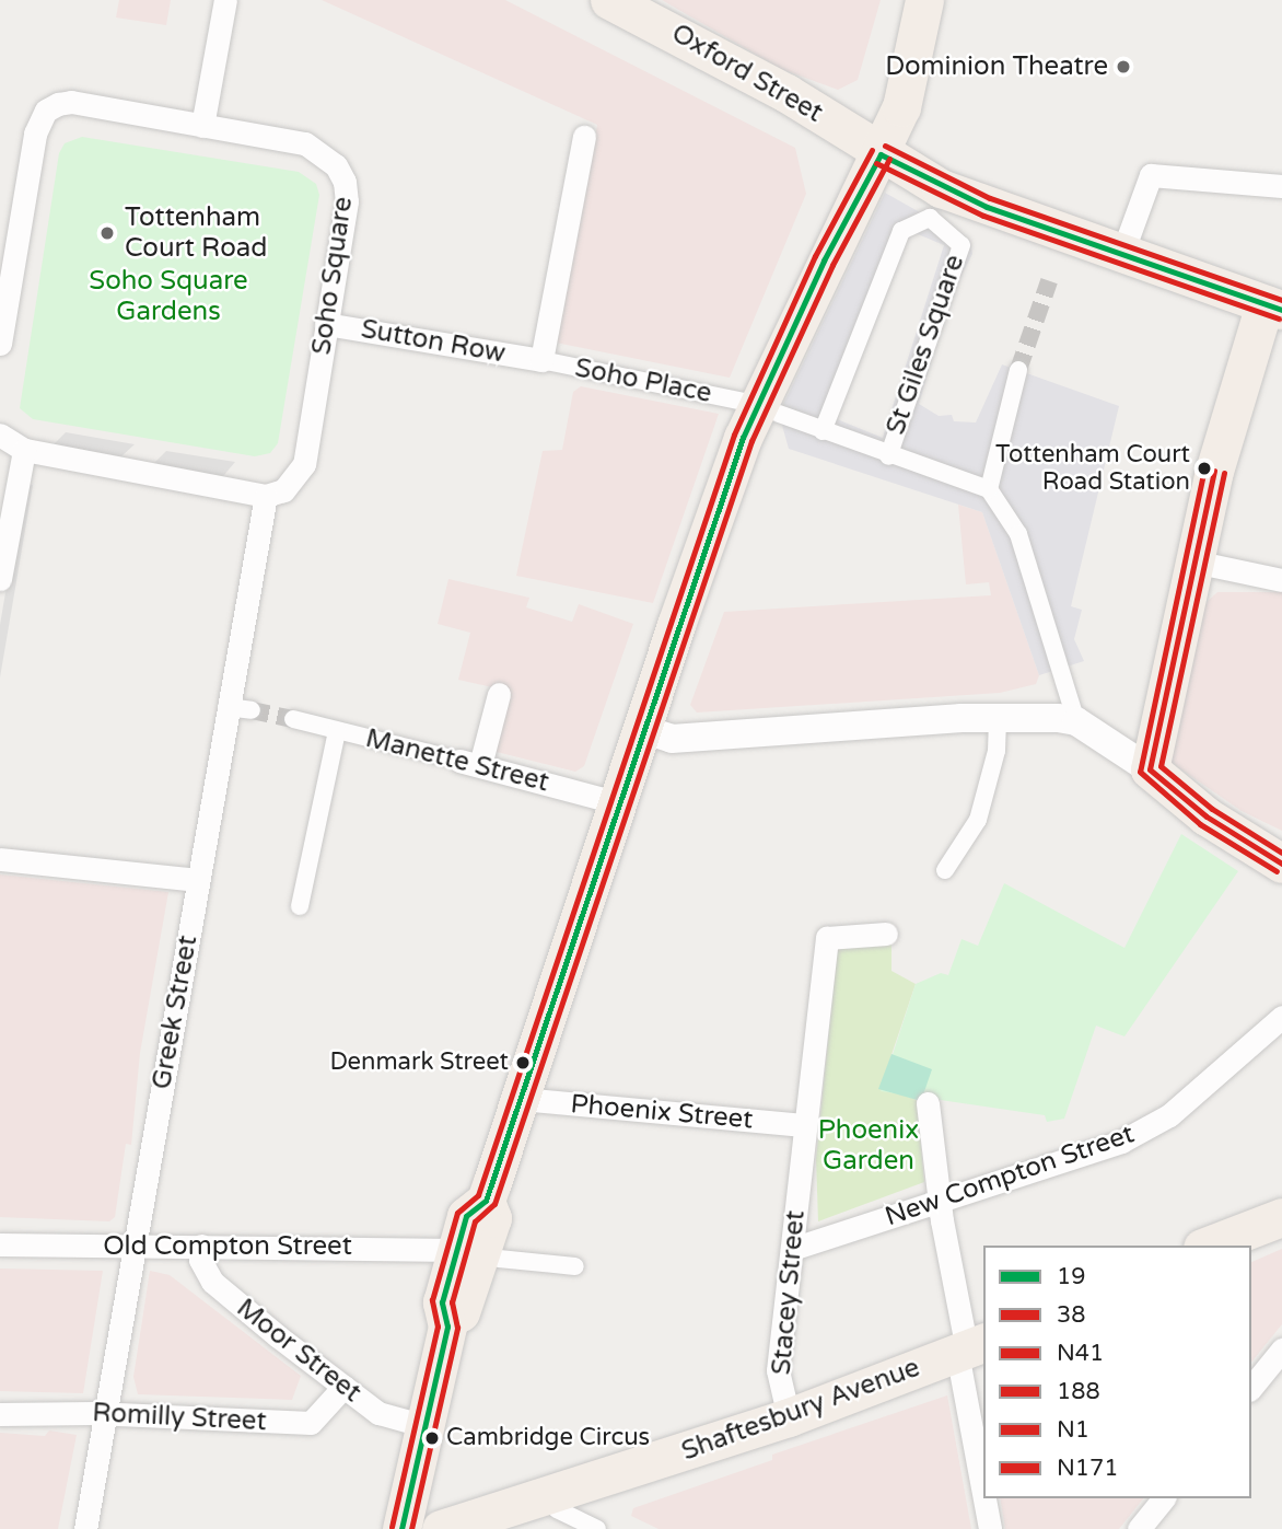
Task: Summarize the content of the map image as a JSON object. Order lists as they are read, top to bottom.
{
  "streets": {
    "main road": ["Oxford Street", "Shaftesbury Avenue"],
    "street": [
      "Soho Square",
      "Sutton Row",
      "St Giles Square",
      "Soho Place",
      "Manette Street",
      "Greek Street",
      "Phoenix Street",
      "New Compton Street",
      "Old Compton Street",
      "Stacey Street",
      "Moor Street",
      "Romilly Street"
    ]
  },
  "crossings": [
    ["Soho Square", "Sutton Row"],
    ["Soho Square", "Greek Street"],
    ["Sutton Row", "Soho Place"],
    ["Greek Street", "Old Compton Street"],
    ["Greek Street", "Romilly Street"],
    ["Phoenix Street", "Stacey Street"],
    ["New Compton Street", "Stacey Street"],
    ["Old Compton Street", "Moor Street"],
    ["Stacey Street", "Shaftesbury Avenue"],
    ["Moor Street", "Romilly Street"]
  ],
  "parks": ["Soho Square Gardens", "Phoenix Garden"],
  "places": [
    "Dominion Theatre",
    "Tottenham Court Road",
    "Tottenham Court Road Station",
    "Denmark Street",
    "Cambridge Circus"
  ],
  "lines": [
    "transit line N41",
    "transit line 19",
    "transit line 38",
    "transit line N1",
    "transit line 188",
    "transit line N171"
  ],
  "legend": [
    "19",
    "38",
    "N41",
    "188",
    "N1",
    "N171"
  ]
}
